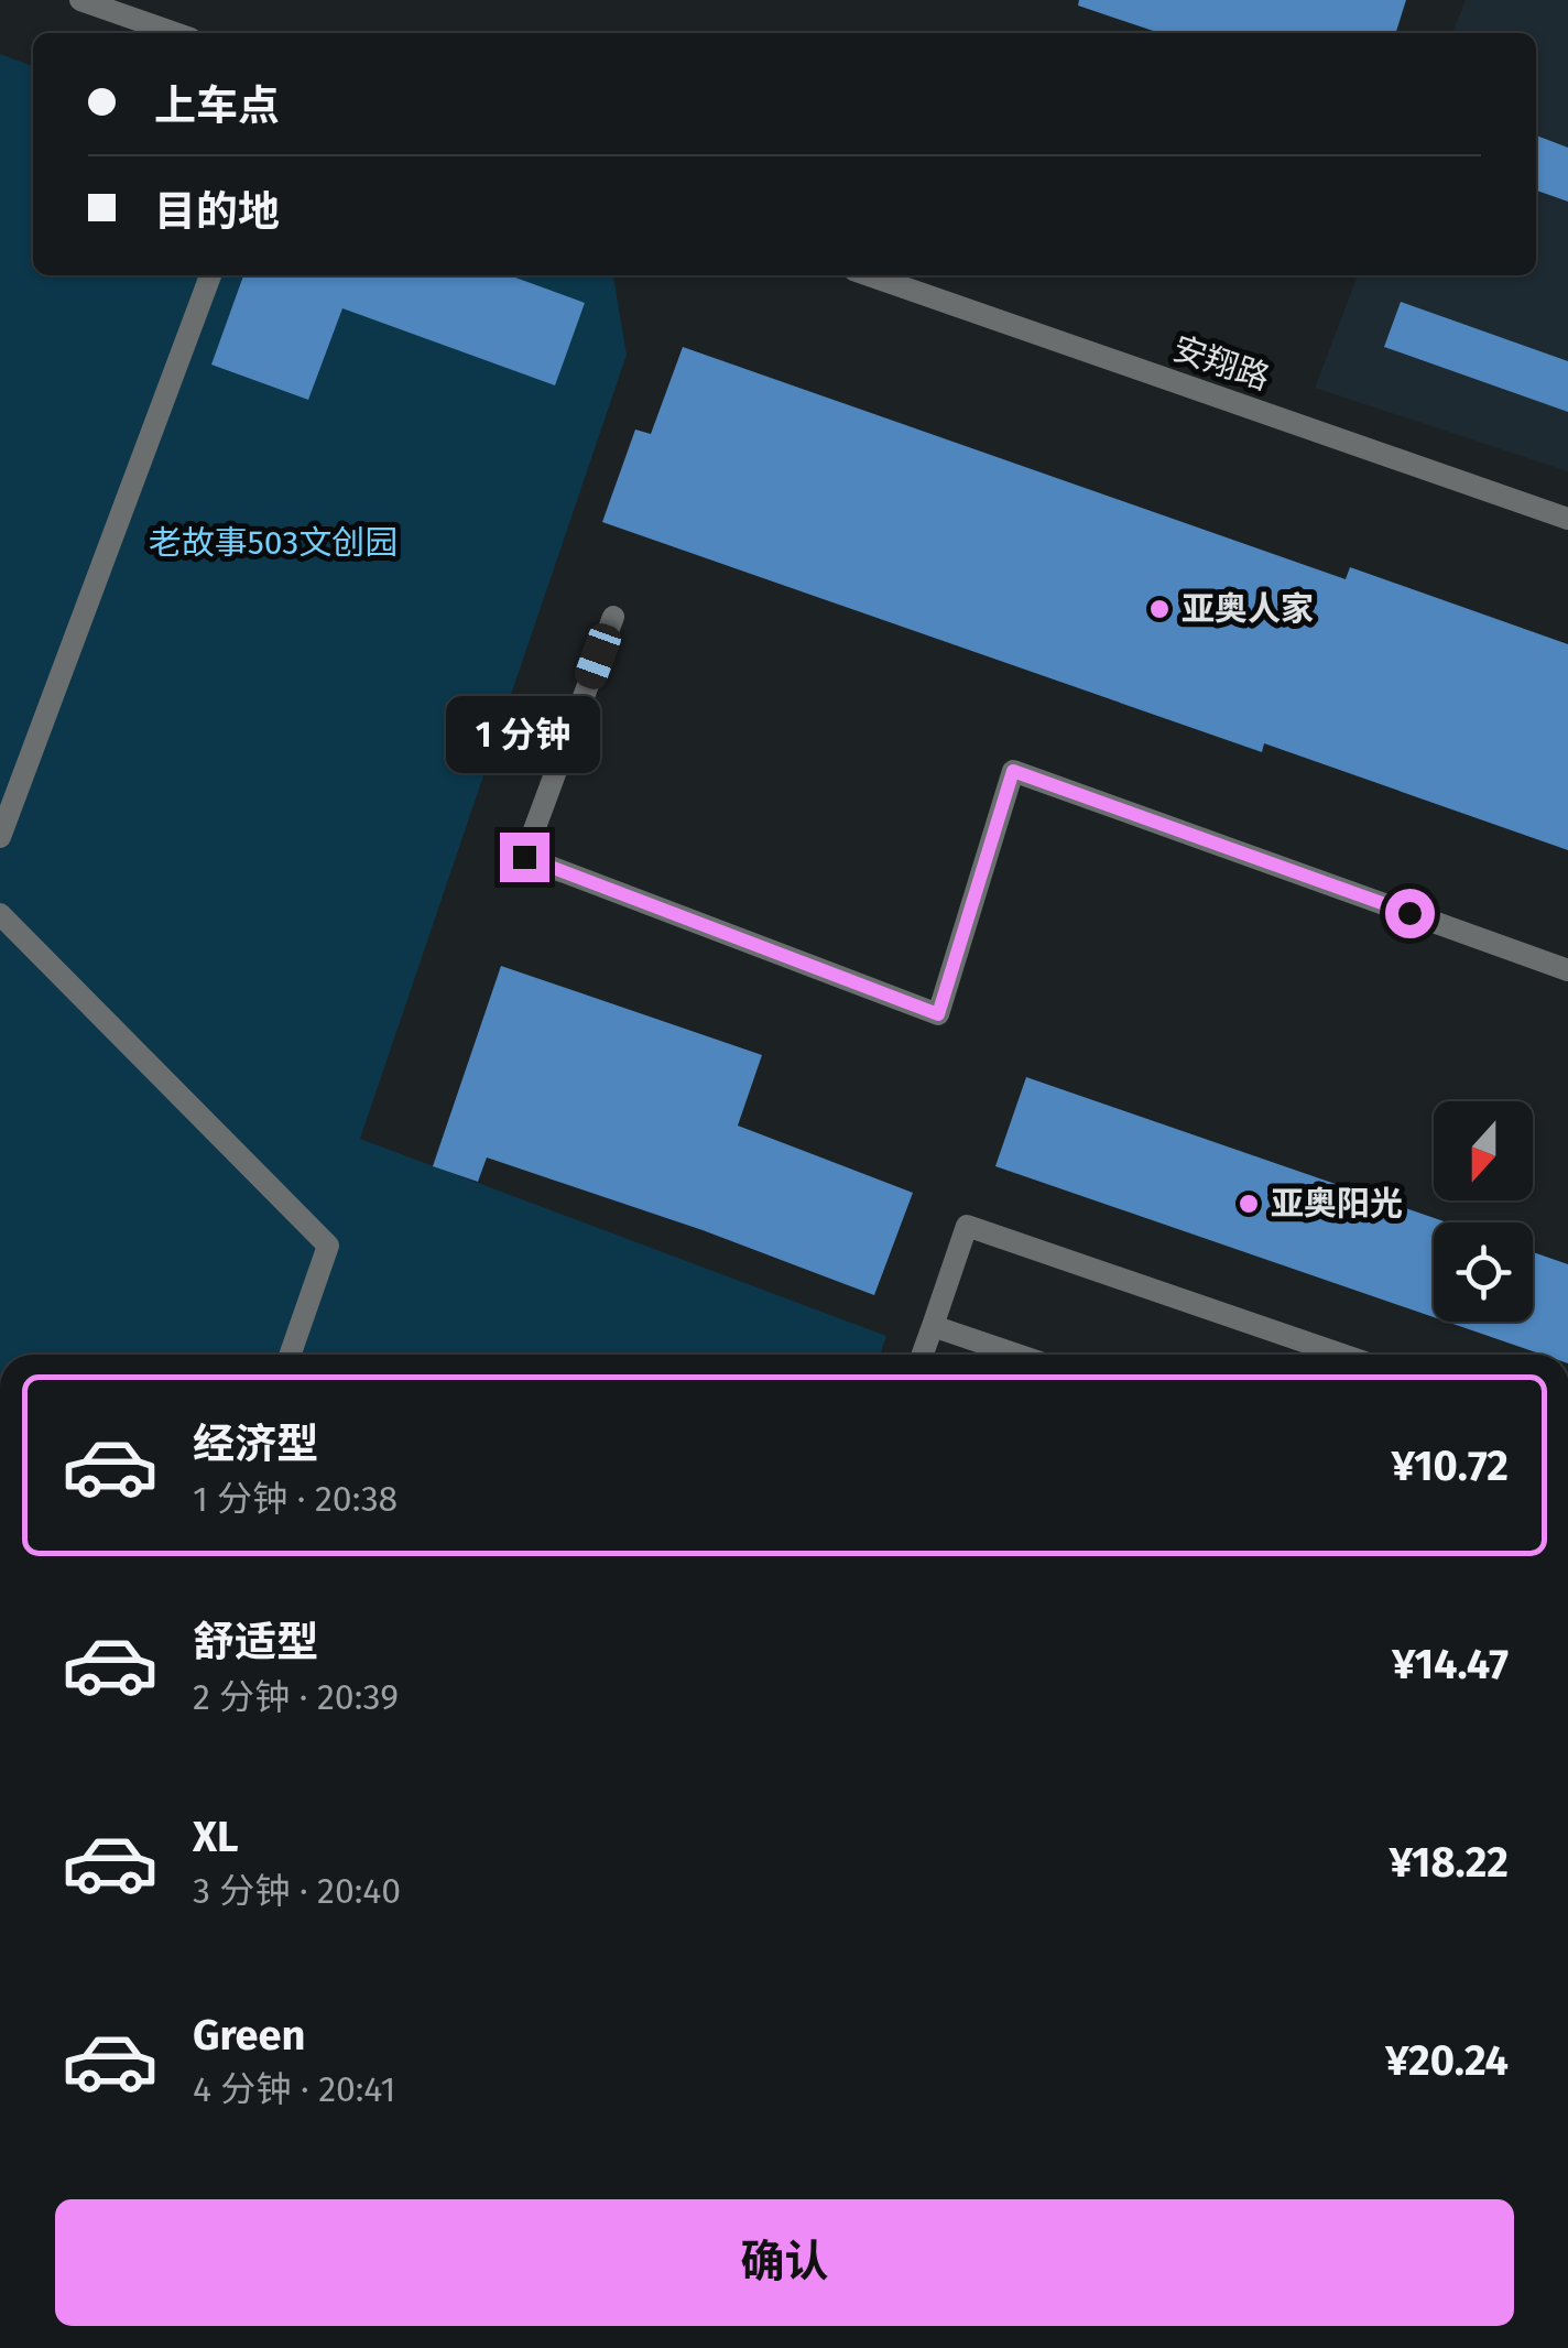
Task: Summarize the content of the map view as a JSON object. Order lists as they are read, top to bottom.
{
  "streets": {
    "street": ["安翔路"]
  },
  "parks": ["老故事503文创园"],
  "places": ["亚奥人家", "亚奥阳光"],
  "north": "bottom",
  "page": {
    "banner": ["上车点", "目的地"],
    "bubble": "1 分钟",
    "list": [
      {
        "name": "经济型",
        "note": "1 分钟 · 20:38",
        "value": "¥10.72"
      },
      {
        "name": "舒适型",
        "note": "2 分钟 · 20:39",
        "value": "¥14.47"
      },
      {
        "name": "XL",
        "note": "3 分钟 · 20:40",
        "value": "¥18.22"
      },
      {
        "name": "Green",
        "note": "4 分钟 · 20:41",
        "value": "¥20.24"
      }
    ],
    "buttons": "确认"
  }
}
